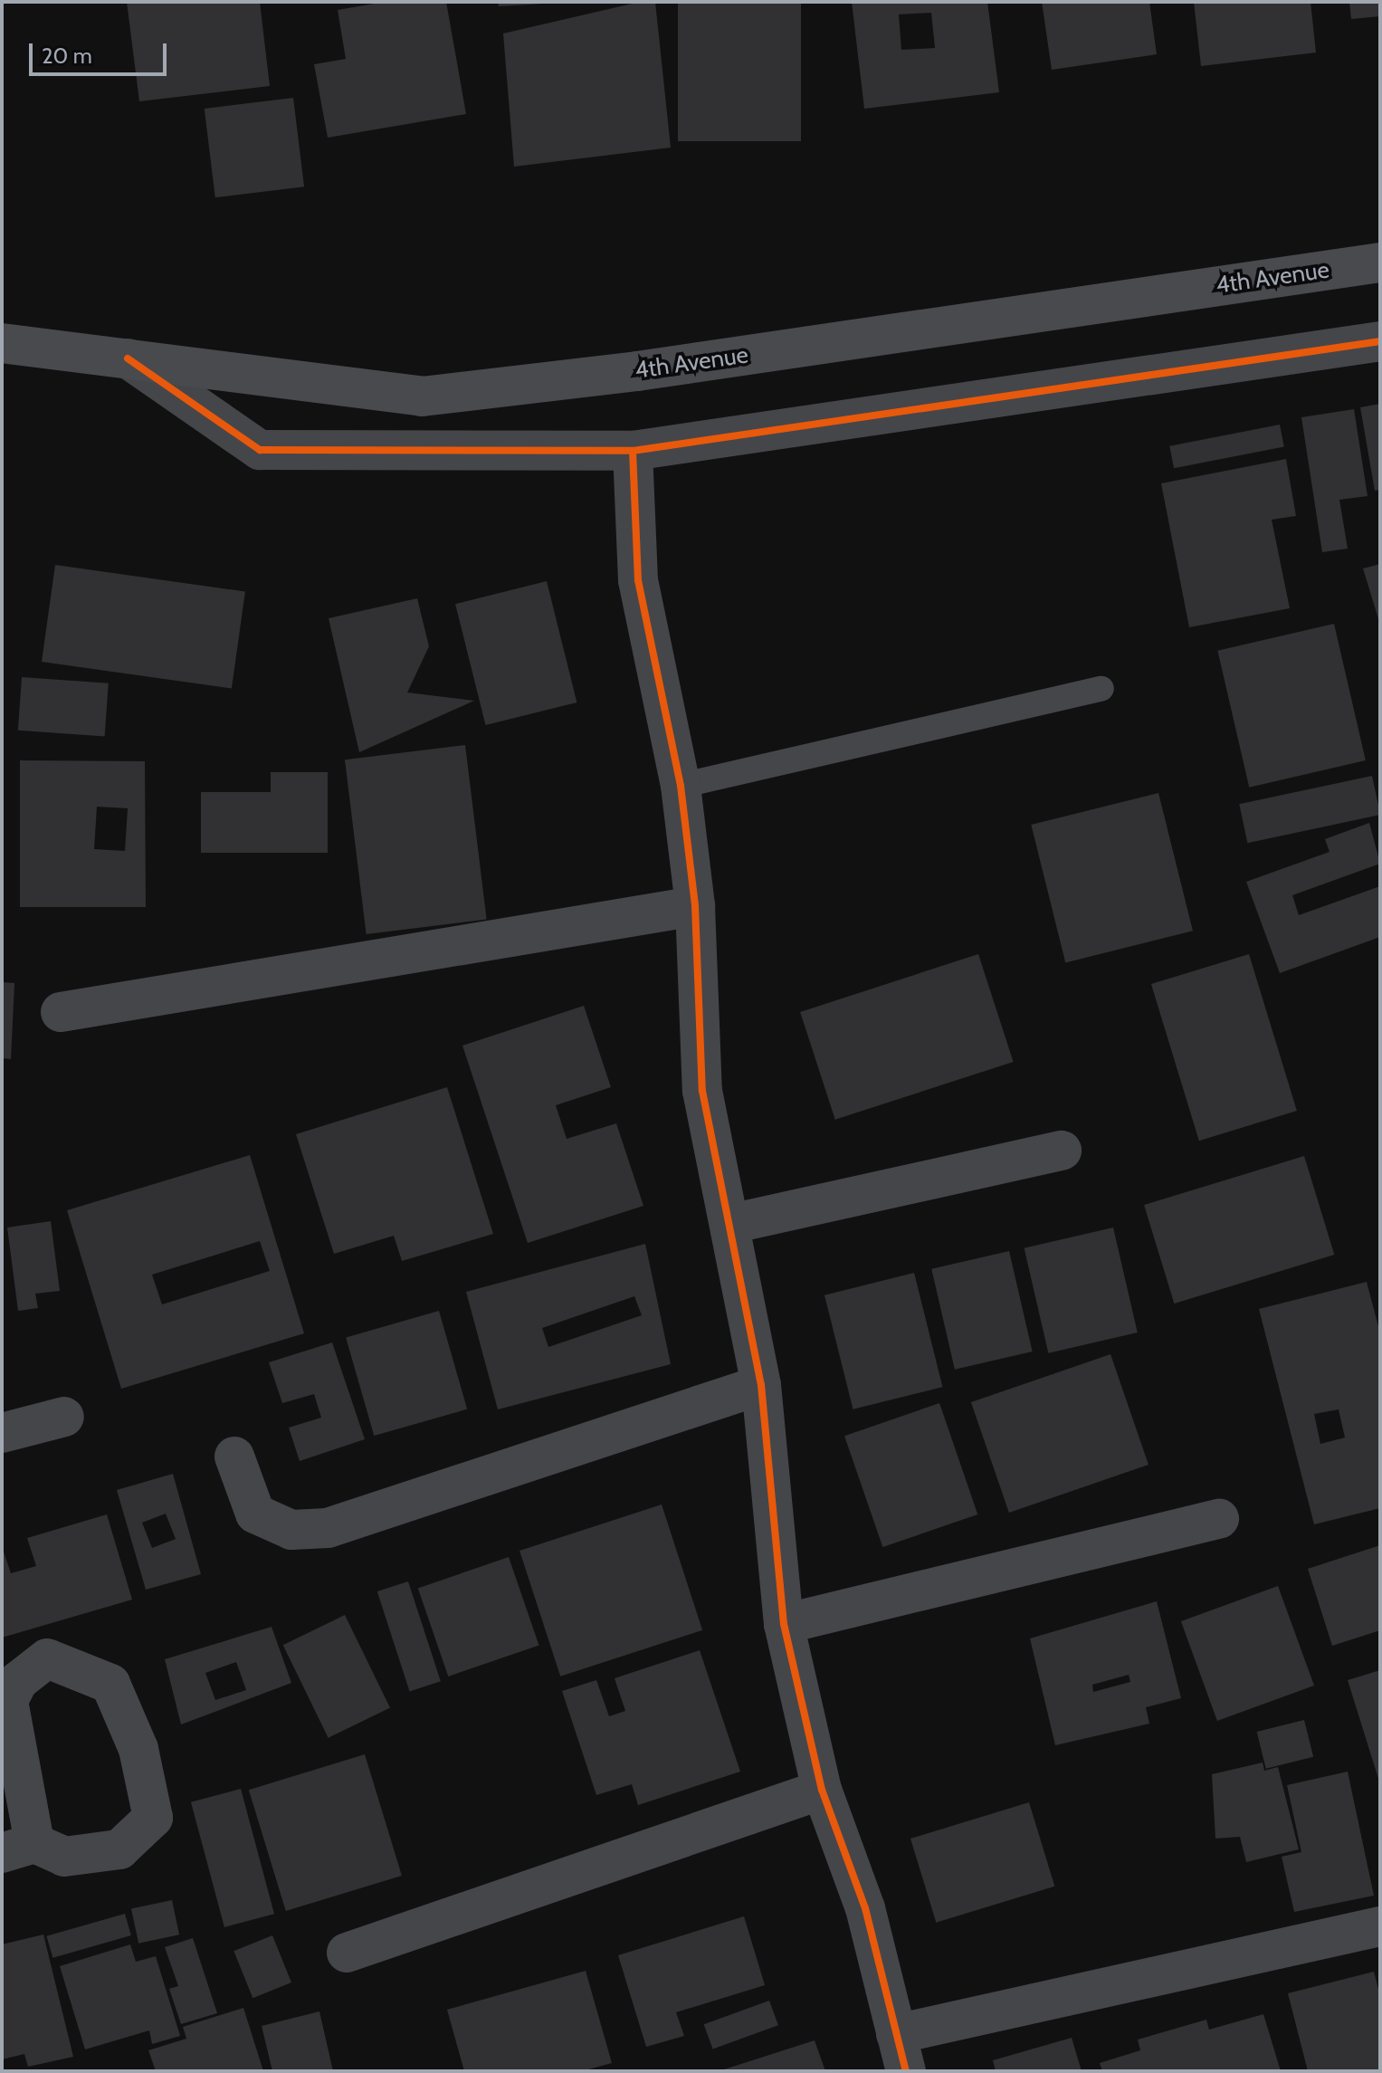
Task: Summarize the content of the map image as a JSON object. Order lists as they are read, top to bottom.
{
  "streets": {
    "main road": ["4th Avenue"]
  },
  "scale_bar": "20 m"
}
